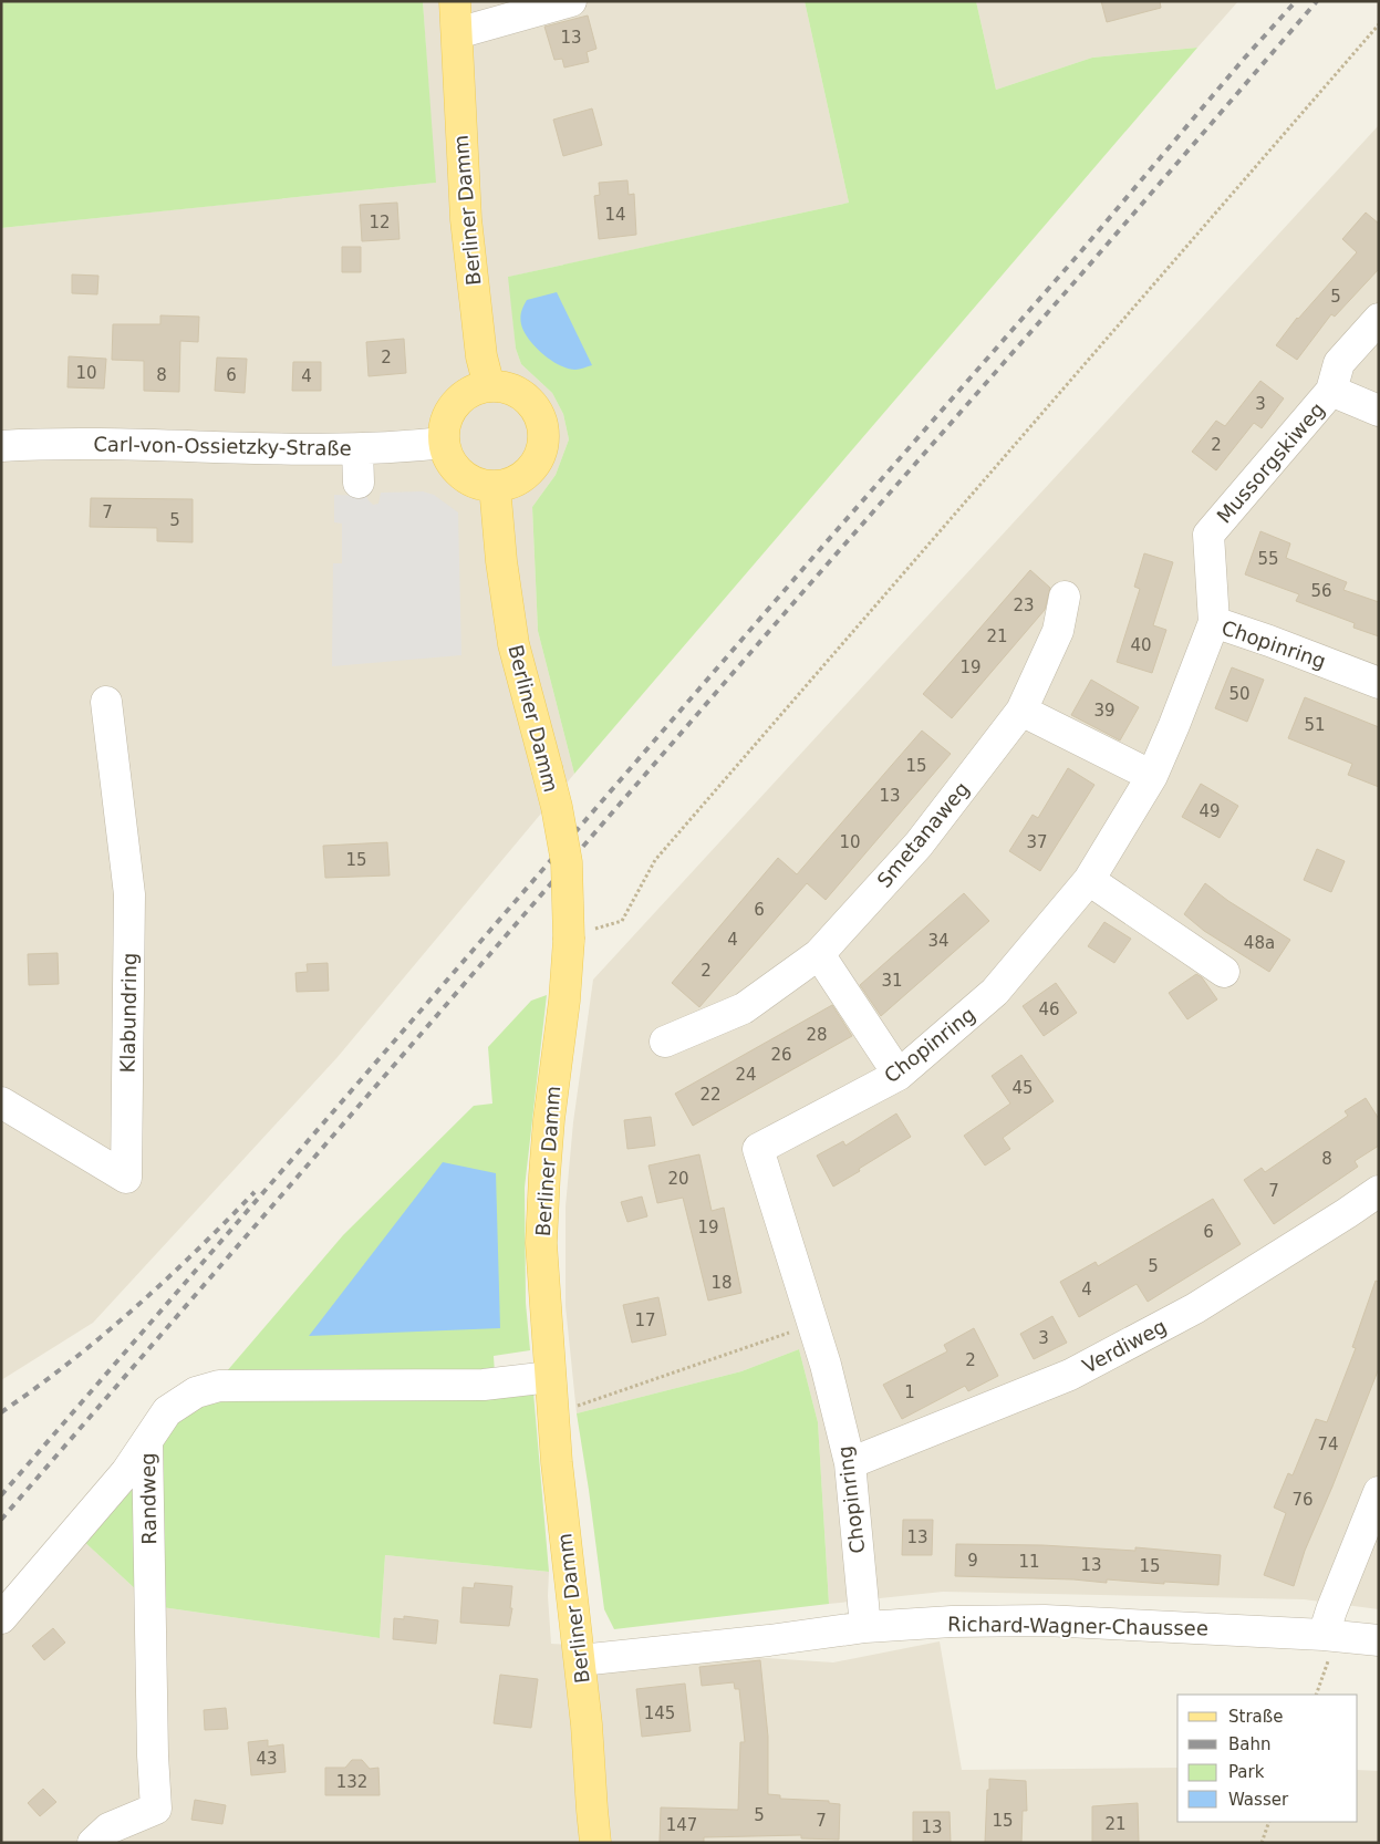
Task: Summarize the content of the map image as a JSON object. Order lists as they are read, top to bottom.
{
  "streets": {
    "main road": ["Berliner Damm"],
    "street": [
      "Carl-von-Ossietzky-Straße",
      "Mussorgskiweg",
      "Chopinring",
      "Smetanaweg",
      "Klabundring",
      "Verdiweg",
      "Randweg",
      "Richard-Wagner-Chaussee"
    ]
  },
  "crossings": [
    ["Berliner Damm", "Carl-von-Ossietzky-Straße"],
    ["Berliner Damm", "Randweg"],
    ["Berliner Damm", "Richard-Wagner-Chaussee"],
    ["Mussorgskiweg", "Chopinring"],
    ["Chopinring", "Verdiweg"],
    ["Chopinring", "Richard-Wagner-Chaussee"]
  ],
  "house_numbers": [
    "13",
    "14",
    "12",
    "5",
    "2",
    "10",
    "8",
    "6",
    "4",
    "3",
    "2",
    "7",
    "5",
    "55",
    "56",
    "23",
    "21",
    "40",
    "19",
    "50",
    "39",
    "51",
    "15",
    "13",
    "49",
    "10",
    "37",
    "15",
    "6",
    "4",
    "34",
    "48a",
    "2",
    "31",
    "46",
    "28",
    "26",
    "24",
    "45",
    "22",
    "8",
    "20",
    "7",
    "19",
    "6",
    "5",
    "18",
    "4",
    "17",
    "3",
    "2",
    "1",
    "74",
    "76",
    "13",
    "9",
    "11",
    "13",
    "15",
    "145",
    "43",
    "132",
    "5",
    "7",
    "15",
    "21",
    "147",
    "13"
  ],
  "legend": [
    "Straße",
    "Bahn",
    "Park",
    "Wasser"
  ]
}
